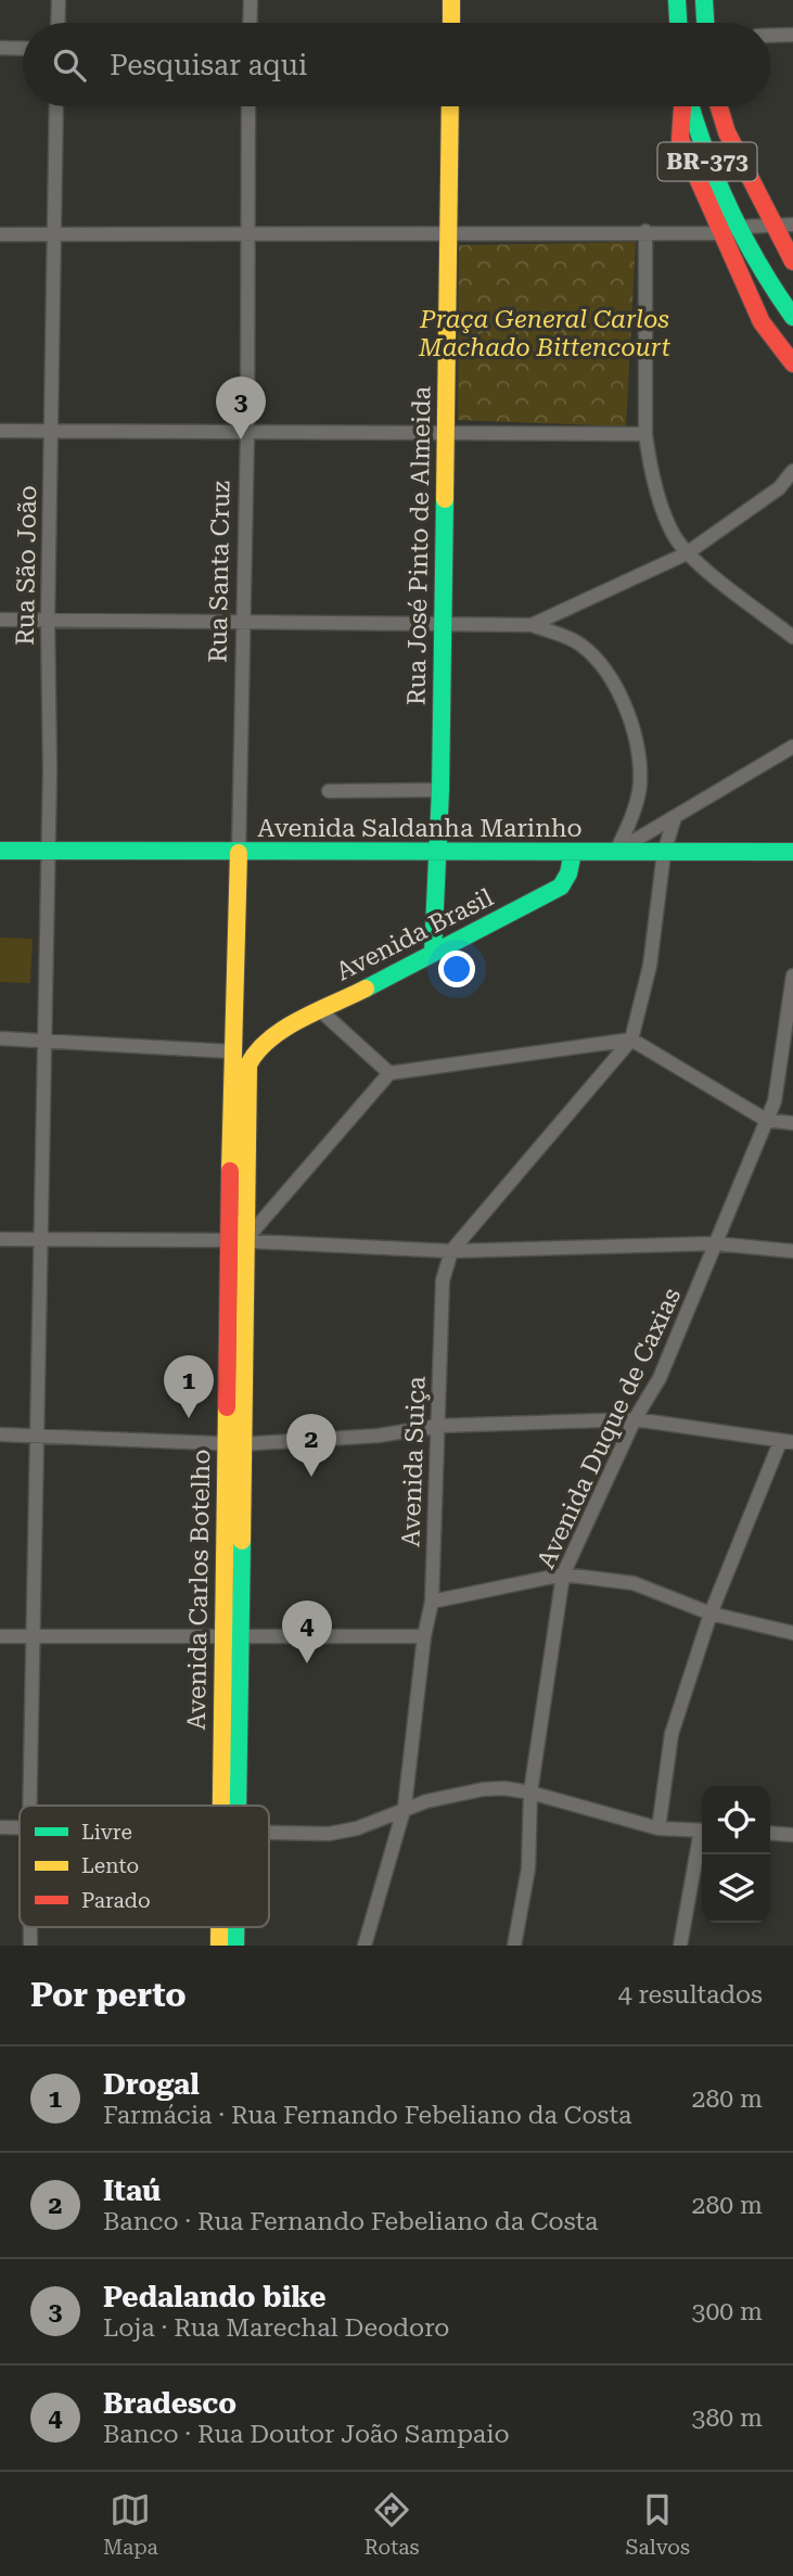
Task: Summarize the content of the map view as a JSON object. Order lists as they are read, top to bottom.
{
  "streets": {
    "main road": [
      "BR-373",
      "Rua José Pinto de Almeida",
      "Rua Santa Cruz",
      "Avenida Saldanha Marinho",
      "Avenida Brasil",
      "Avenida Carlos Botelho"
    ],
    "street": ["Rua São João", "Avenida Duque de Caxias", "Avenida Suiça"]
  },
  "crossings": [
    ["Rua José Pinto de Almeida", "Avenida Saldanha Marinho"],
    ["Rua José Pinto de Almeida", "Avenida Brasil"],
    ["Rua São João", "Avenida Saldanha Marinho"],
    ["Rua Santa Cruz", "Avenida Saldanha Marinho"],
    ["Rua Santa Cruz", "Avenida Carlos Botelho"],
    ["Avenida Saldanha Marinho", "Avenida Brasil"]
  ],
  "parks": ["Praça General Carlos Machado Bittencourt"],
  "legend": ["Livre", "Lento", "Parado"],
  "page": {
    "search": "Pesquisar aqui",
    "pins": [
      "3",
      "1",
      "2",
      "4"
    ],
    "heading": ["Por perto", "4 resultados"],
    "list": [
      {
        "mark": "1",
        "name": "Drogal",
        "note": "Farmácia · Rua Fernando Febeliano da Costa",
        "value": "280 m"
      },
      {
        "mark": "2",
        "name": "Itaú",
        "note": "Banco · Rua Fernando Febeliano da Costa",
        "value": "280 m"
      },
      {
        "mark": "3",
        "name": "Pedalando bike",
        "note": "Loja · Rua Marechal Deodoro",
        "value": "300 m"
      },
      {
        "mark": "4",
        "name": "Bradesco",
        "note": "Banco · Rua Doutor João Sampaio",
        "value": "380 m"
      }
    ],
    "nav": ["Mapa", "Rotas", "Salvos"]
  }
}
